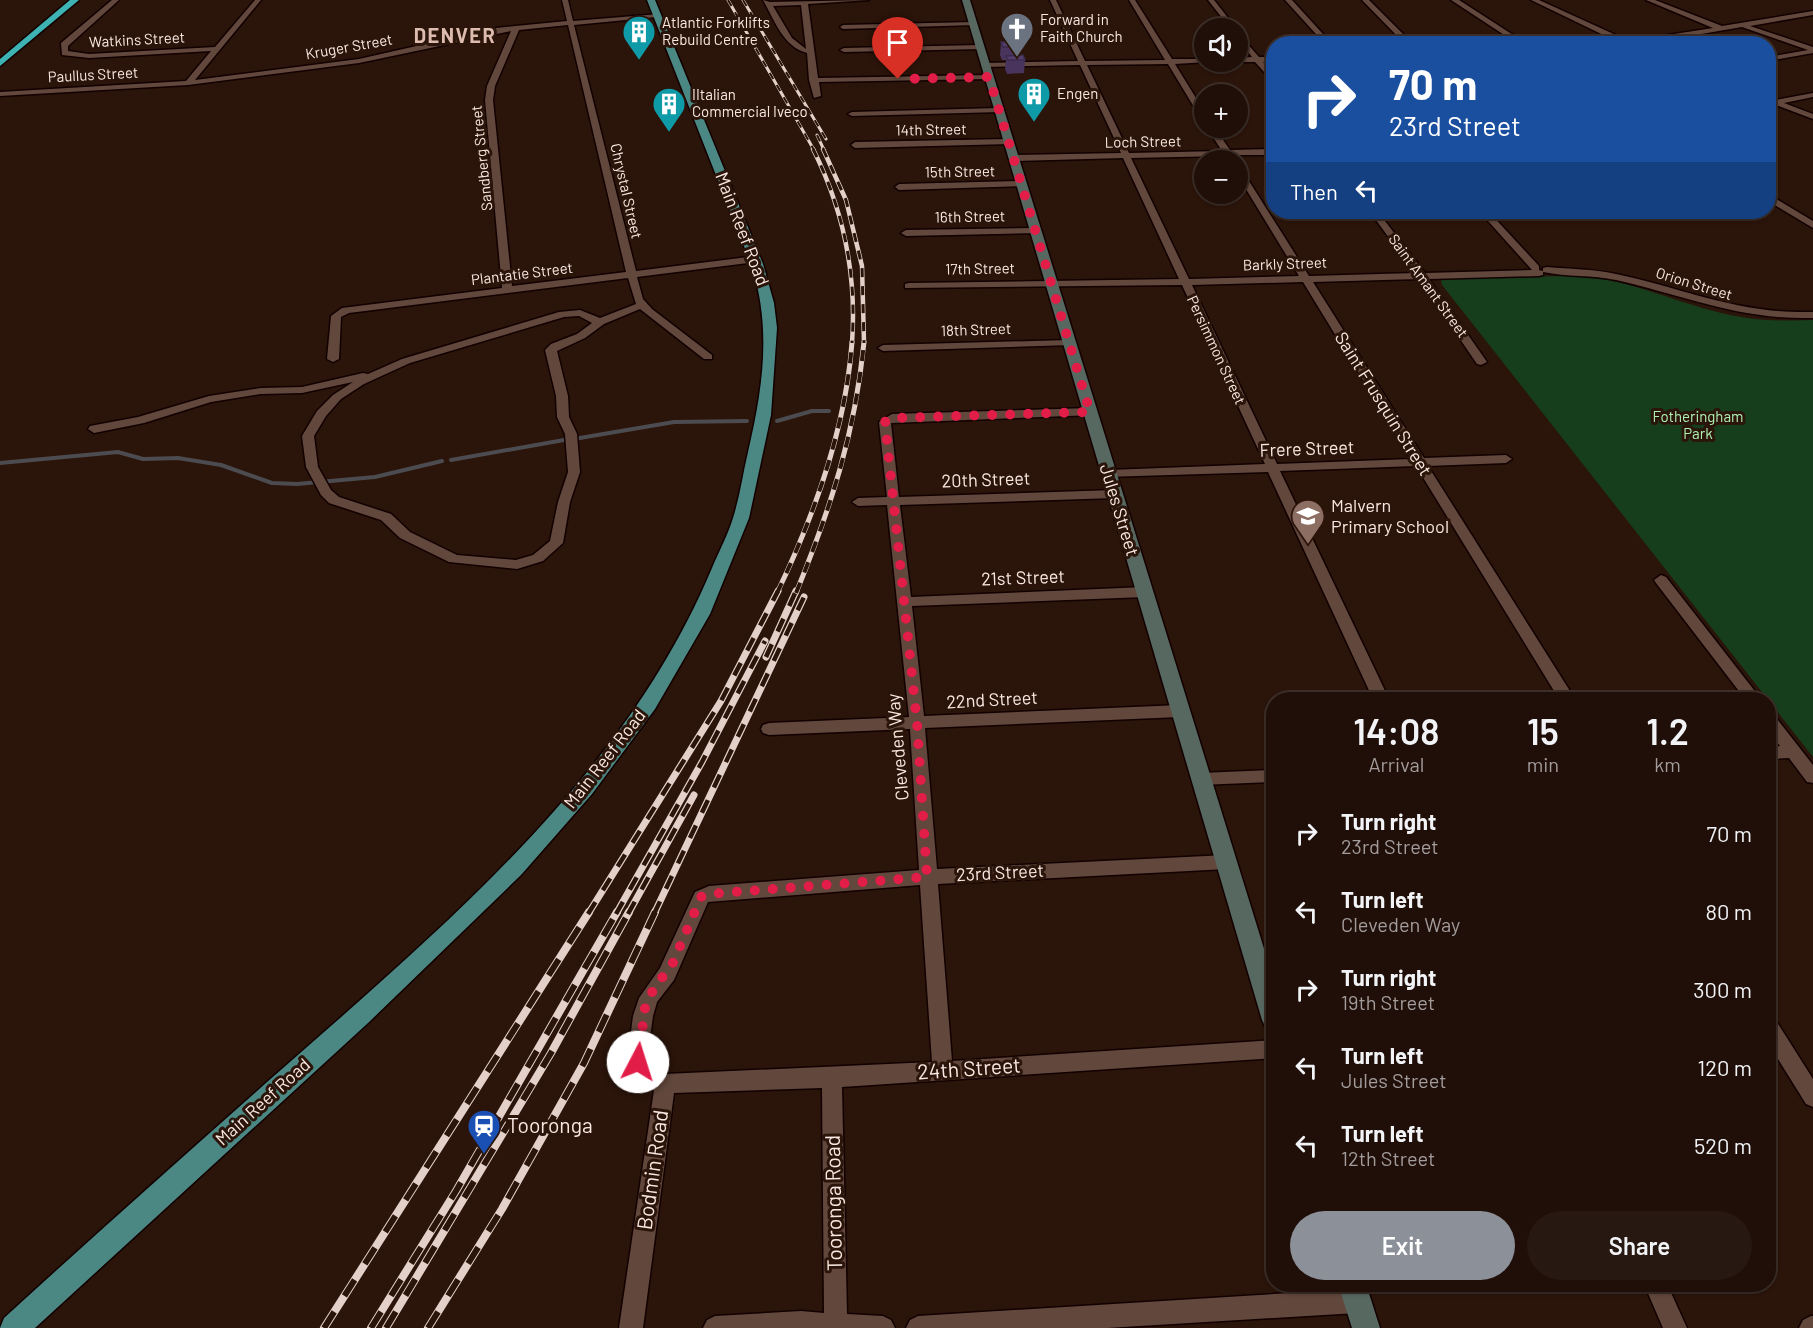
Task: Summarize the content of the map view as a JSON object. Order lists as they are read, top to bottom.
{
  "streets": {
    "main road": ["Main Reef Road", "Jules Street"],
    "street": [
      "Watkins Street",
      "Kruger Street",
      "Paullus Street",
      "14th Street",
      "Loch Street",
      "Sandberg Street",
      "15th Street",
      "Chrystal Street",
      "16th Street",
      "Barkly Street",
      "17th Street",
      "Plantatie Street",
      "Orion Street",
      "Saint Amant Street",
      "18th Street",
      "Persimmon Street",
      "Saint Frusquin Street",
      "Frere Street",
      "20th Street",
      "21st Street",
      "22nd Street",
      "Cleveden Way",
      "23rd Street",
      "24th Street",
      "Bodmin Road",
      "Tooronga Road"
    ]
  },
  "crossings": [
    ["Kruger Street", "Paullus Street"],
    ["Kruger Street", "Sandberg Street"],
    ["Kruger Street", "Chrystal Street"],
    ["Kruger Street", "Main Reef Road"],
    ["14th Street", "Jules Street"],
    ["Loch Street", "Persimmon Street"],
    ["Loch Street", "Jules Street"],
    ["Sandberg Street", "Plantatie Street"],
    ["15th Street", "Jules Street"],
    ["Chrystal Street", "Plantatie Street"],
    ["16th Street", "Jules Street"],
    ["Main Reef Road", "Plantatie Street"],
    ["Barkly Street", "17th Street"],
    ["Barkly Street", "Orion Street"],
    ["Barkly Street", "Saint Amant Street"],
    ["Barkly Street", "Persimmon Street"],
    ["Barkly Street", "Saint Frusquin Street"],
    ["Barkly Street", "Jules Street"],
    ["17th Street", "Jules Street"],
    ["18th Street", "Jules Street"],
    ["Persimmon Street", "Frere Street"],
    ["Saint Frusquin Street", "Frere Street"],
    ["Frere Street", "Jules Street"],
    ["20th Street", "Jules Street"],
    ["20th Street", "Cleveden Way"],
    ["Jules Street", "21st Street"],
    ["Jules Street", "22nd Street"],
    ["Jules Street", "Cleveden Way"],
    ["Jules Street", "23rd Street"],
    ["21st Street", "Cleveden Way"],
    ["22nd Street", "Cleveden Way"],
    ["Cleveden Way", "23rd Street"],
    ["Cleveden Way", "24th Street"],
    ["23rd Street", "Bodmin Road"],
    ["24th Street", "Bodmin Road"],
    ["24th Street", "Tooronga Road"]
  ],
  "districts": ["DENVER"],
  "parks": ["Fotheringham Park"],
  "places": {
    "church": ["Forward in Faith Church"],
    "building": ["Atlantic Forklifts Rebuild Centre", "Engen", "IItalian Commercial Iveco"],
    "school or university": ["Malvern Primary School"],
    "station": ["Tooronga"]
  },
  "page": {
    "map_buttons": ["+", "−"],
    "turn": ["70 m", "23rd Street"],
    "then": "Then",
    "eta": [
      "14:08",
      "Arrival",
      "15",
      "min",
      "1.2",
      "km"
    ],
    "list": [
      {
        "name": "Turn right",
        "note": "23rd Street",
        "value": "70 m"
      },
      {
        "name": "Turn left",
        "note": "Cleveden Way",
        "value": "80 m"
      },
      {
        "name": "Turn right",
        "note": "19th Street",
        "value": "300 m"
      },
      {
        "name": "Turn left",
        "note": "Jules Street",
        "value": "120 m"
      },
      {
        "name": "Turn left",
        "note": "12th Street",
        "value": "520 m"
      }
    ],
    "buttons": ["Exit", "Share"]
  }
}
